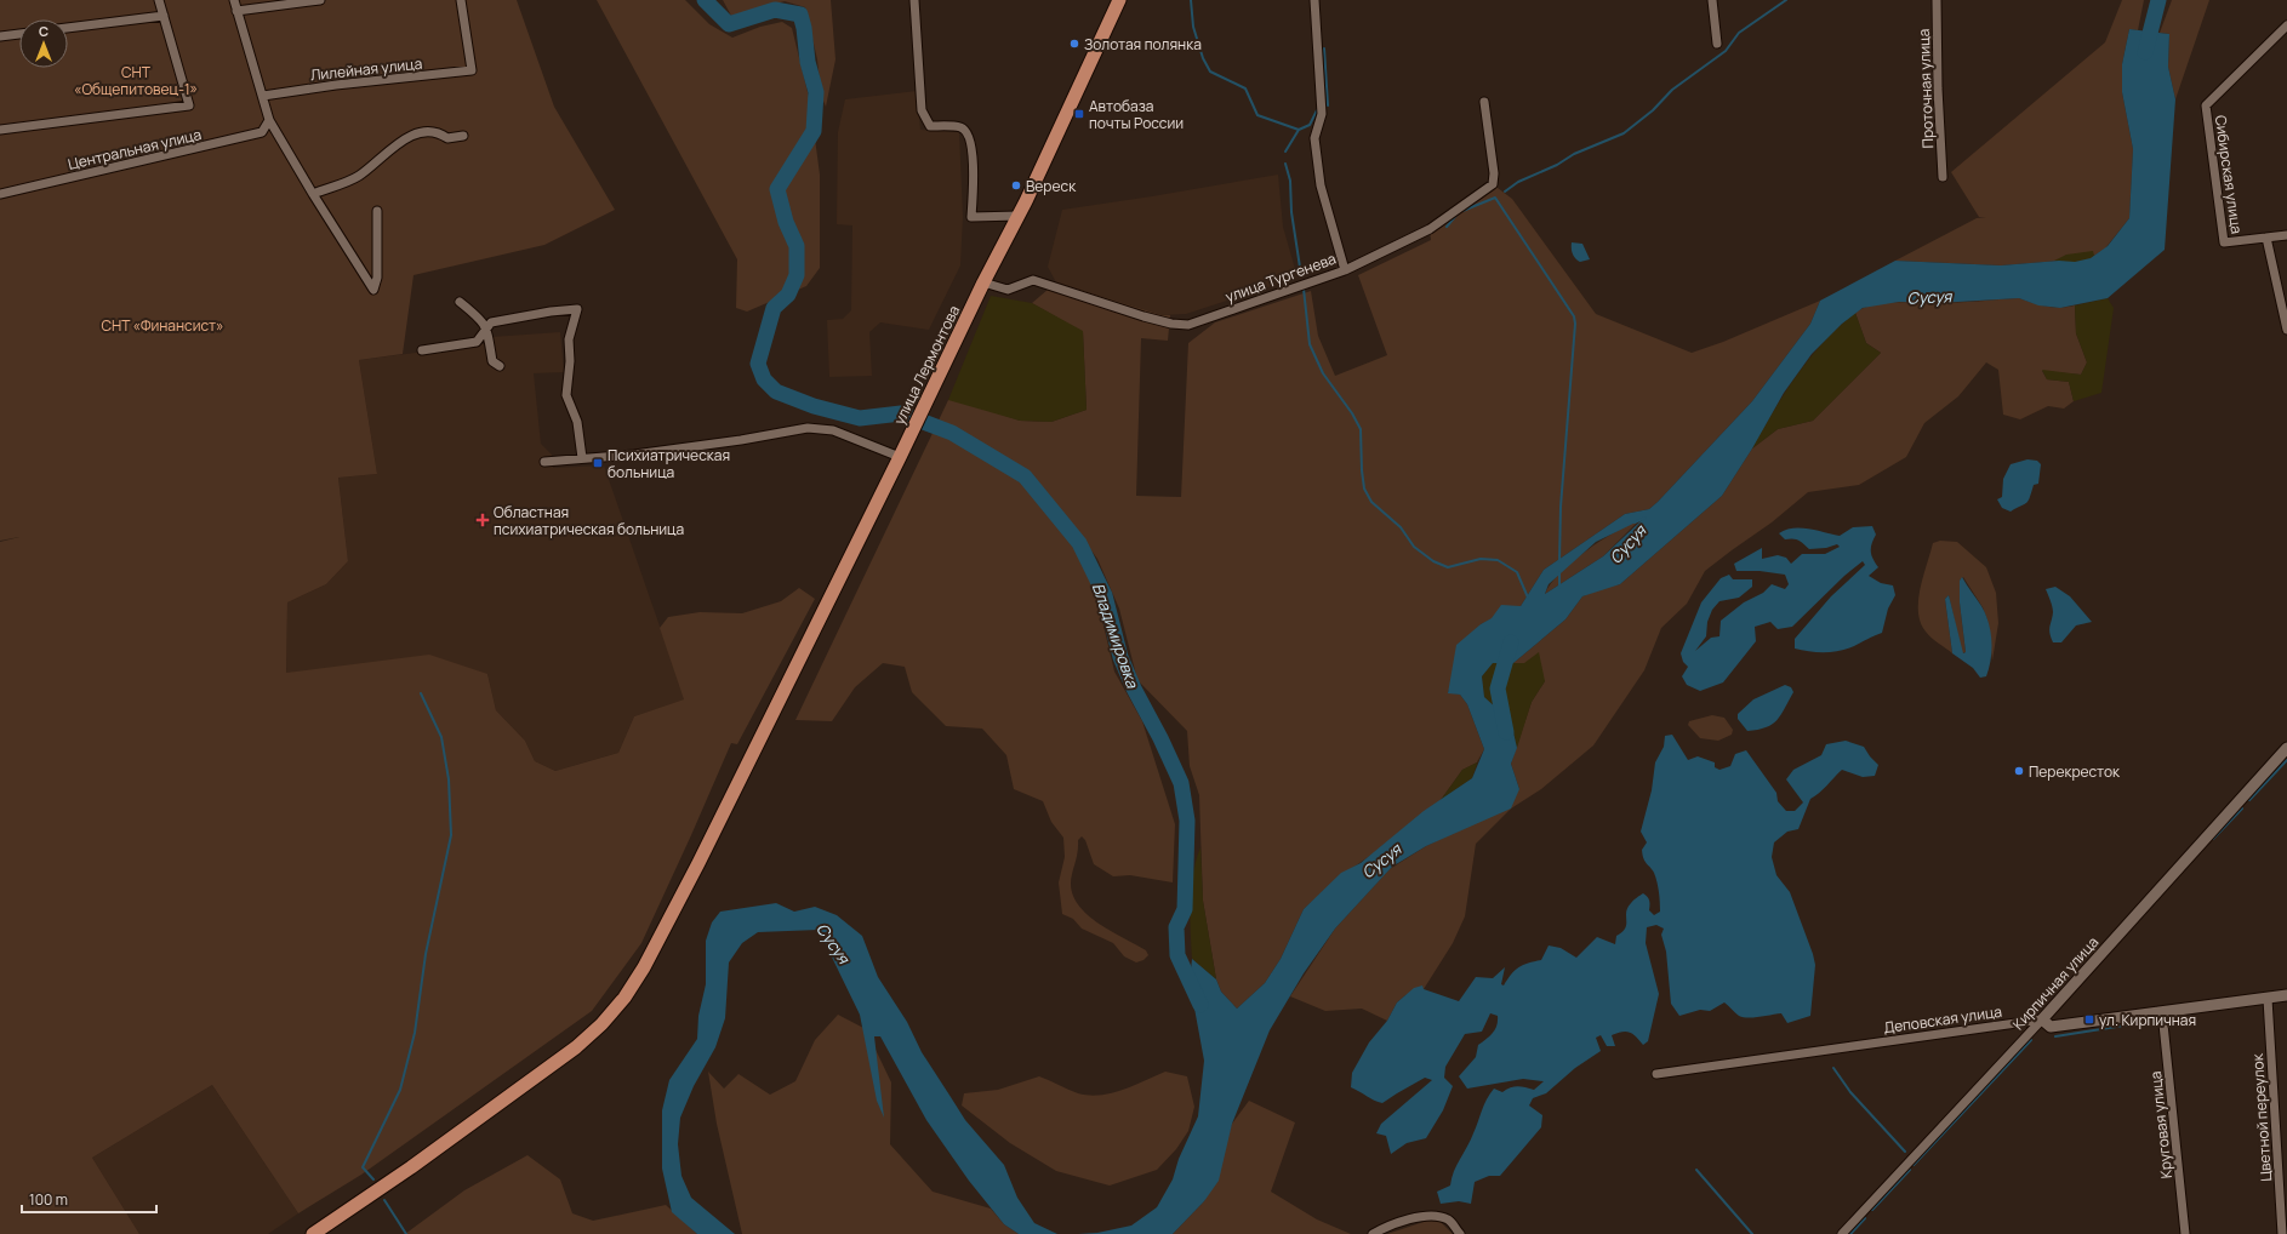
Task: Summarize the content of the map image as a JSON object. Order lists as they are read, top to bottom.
{
  "streets": {
    "highway": ["улица Лермонтова"],
    "street": [
      "Лилейная улица",
      "Проточная улица",
      "Центральная улица",
      "Сибирская улица",
      "улица Тургенева",
      "Кирпичная улица",
      "Деповская улица",
      "Цветной переулок",
      "Круговая улица"
    ]
  },
  "crossings": [
    ["улица Тургенева", "улица Лермонтова"],
    ["Кирпичная улица", "Деповская улица"],
    ["Деповская улица", "Цветной переулок"],
    ["Деповская улица", "Круговая улица"]
  ],
  "water": ["Сусуя", "Владимировка"],
  "parks": ["СНТ «Общепитовец-1»", "СНТ «Финансист»"],
  "places": {
    "other": ["Золотая полянка", "Вереск", "Перекресток"],
    "transit": ["Автобаза почты России", "Психиатрическая больница", "ул. Кирпичная"],
    "health": ["Областная психиатрическая больница"]
  },
  "scale_bar": "100 m",
  "north": "top"
}
